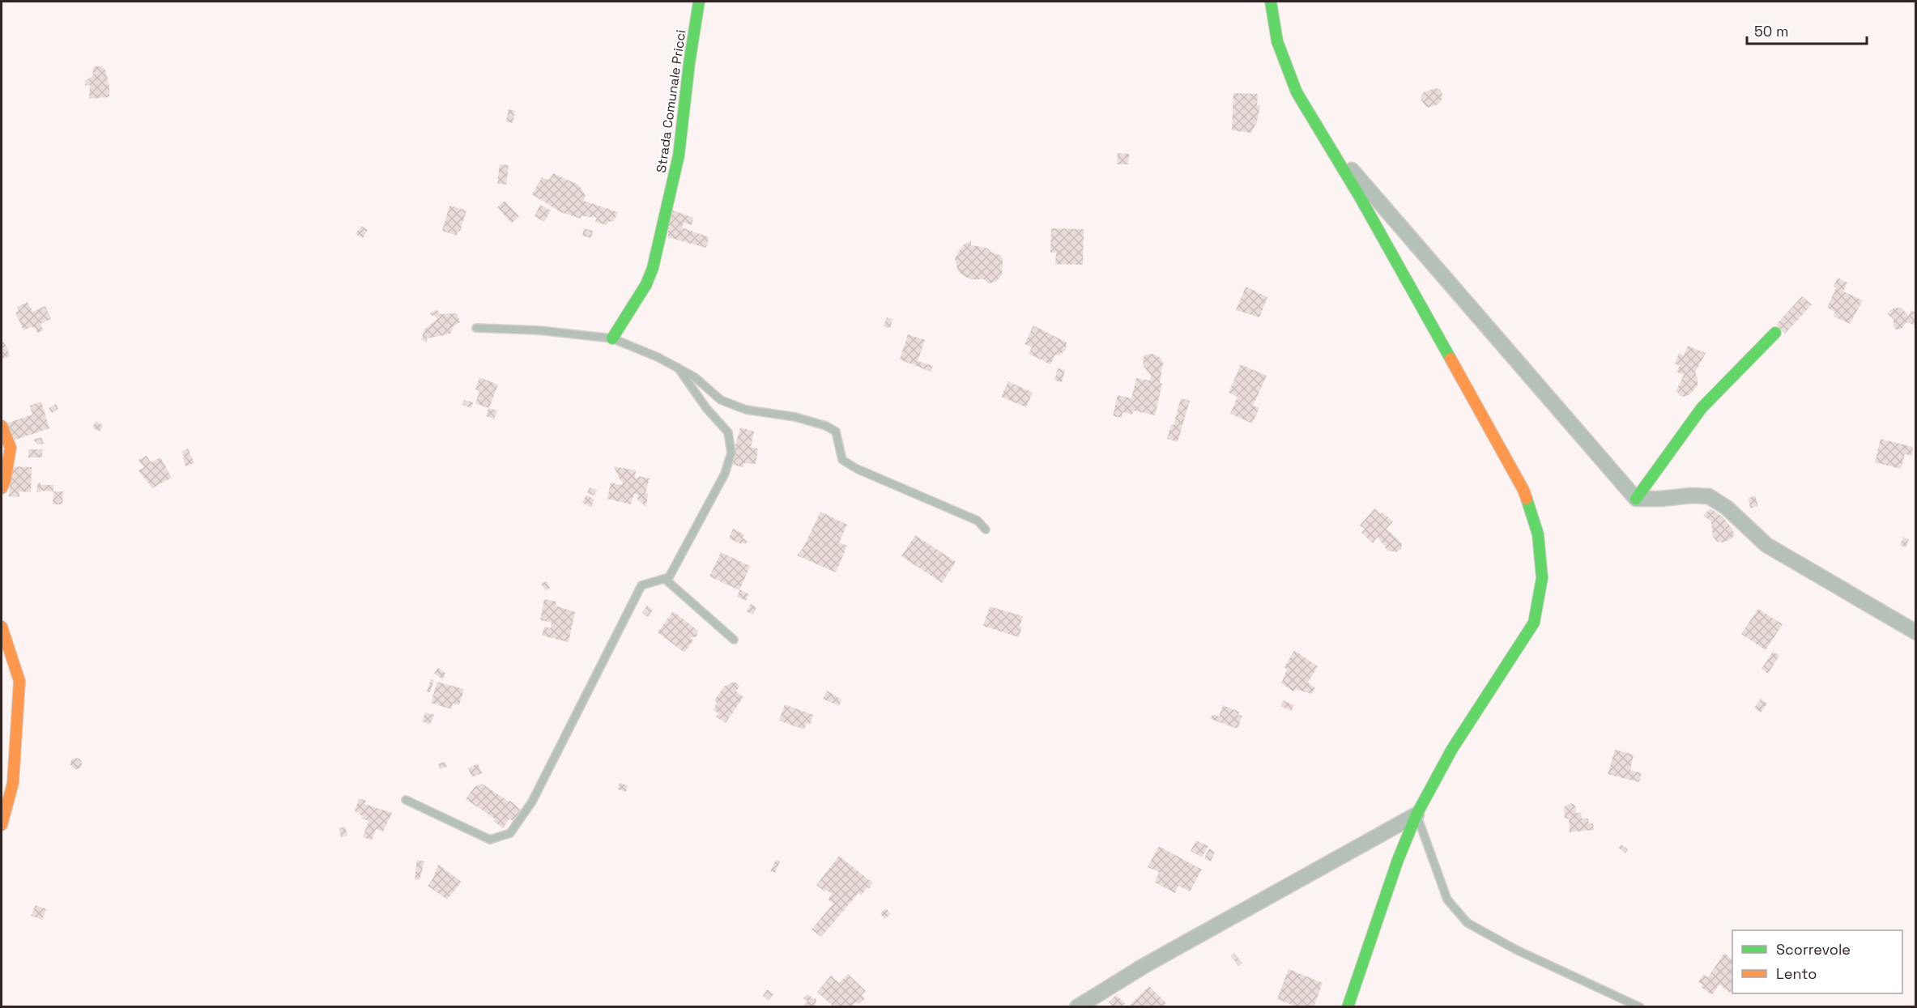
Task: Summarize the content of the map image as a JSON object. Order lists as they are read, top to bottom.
{
  "streets": {
    "street": ["Strada Comunale Pricci"]
  },
  "legend": ["Scorrevole", "Lento"],
  "scale_bar": "50 m"
}
